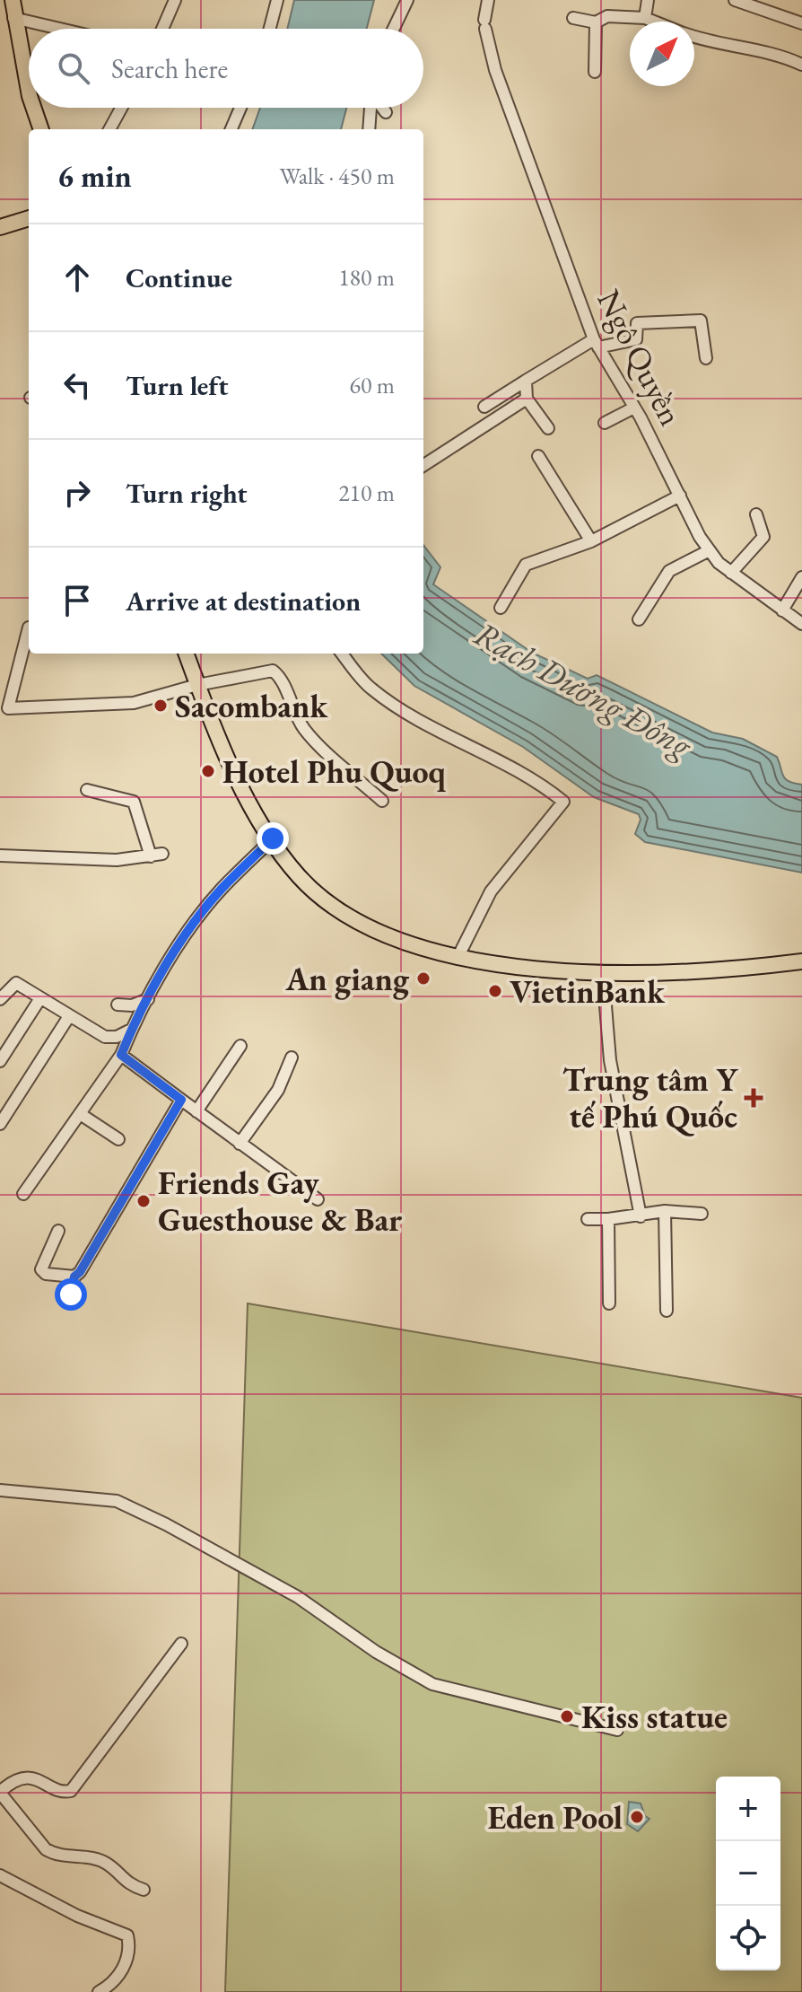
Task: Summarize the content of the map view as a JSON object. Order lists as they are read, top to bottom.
{
  "streets": {
    "street": ["Ngô Quyền"]
  },
  "water": ["Rạch Dương Đông"],
  "places": {
    "other": [
      "Sacombank",
      "Hotel Phu Quoq",
      "An giang",
      "VietinBank",
      "Friends Gay Guesthouse & Bar",
      "Kiss statue",
      "Eden Pool"
    ],
    "health": ["Trung tâm Y tế Phú Quốc"]
  },
  "north": "top right",
  "page": {
    "search": "Search here",
    "heading": ["6 min", "Walk · 450 m"],
    "list": [
      ["Continue", "180 m"],
      ["Turn left", "60 m"],
      ["Turn right", "210 m"],
      "Arrive at destination"
    ],
    "map_buttons": ["+", "−"]
  }
}
